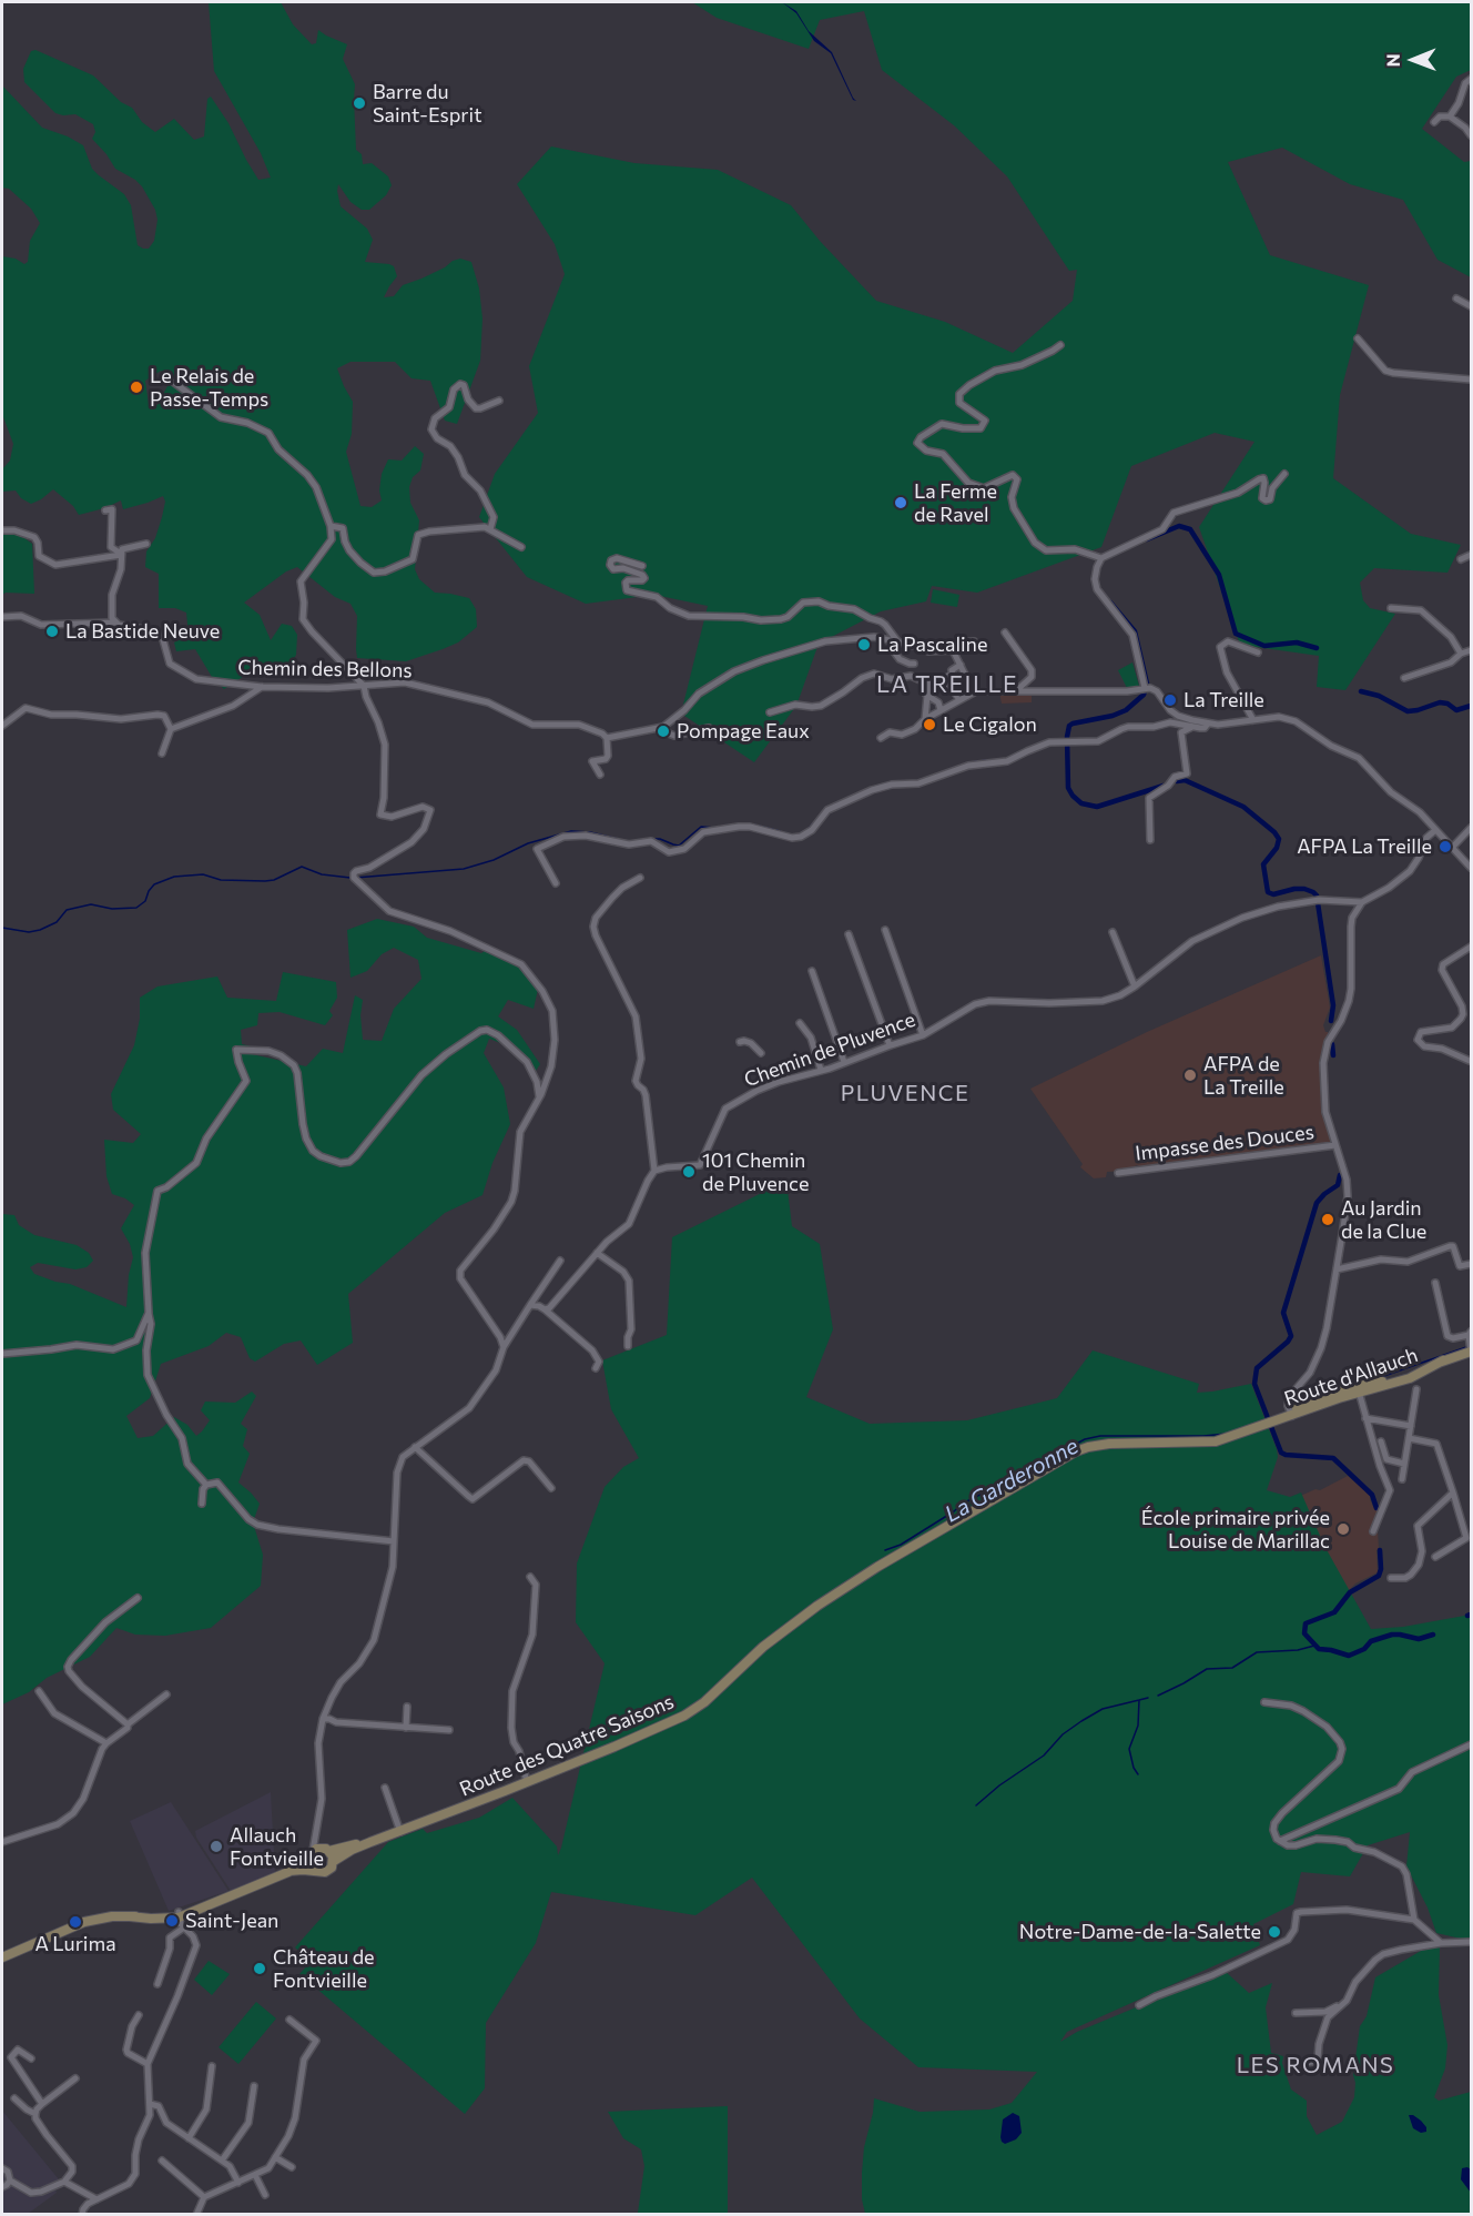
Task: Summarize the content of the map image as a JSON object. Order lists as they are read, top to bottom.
{
  "streets": {
    "main road": ["Route d'Allauch", "Route des Quatre Saisons"],
    "street": ["Chemin des Bellons", "Chemin de Pluvence", "Impasse des Douces"]
  },
  "crossings": [
    ["Route d'Allauch", "Route des Quatre Saisons"]
  ],
  "districts": ["LA TREILLE", "PLUVENCE", "LES ROMANS"],
  "water": ["La Garderonne"],
  "places": [
    "Barre du Saint-Esprit",
    "Le Relais de Passe-Temps",
    "La Ferme de Ravel",
    "La Bastide Neuve",
    "La Pascaline",
    "La Treille",
    "Le Cigalon",
    "Pompage Eaux",
    "AFPA La Treille",
    "AFPA de La Treille",
    "101 Chemin de Pluvence",
    "Au Jardin de la Clue",
    "École primaire privée Louise de Marillac",
    "Allauch Fontvieille",
    "Saint-Jean",
    "A Lurima",
    "Notre-Dame-de-la-Salette",
    "Château de Fontvieille"
  ],
  "north": "left"
}
